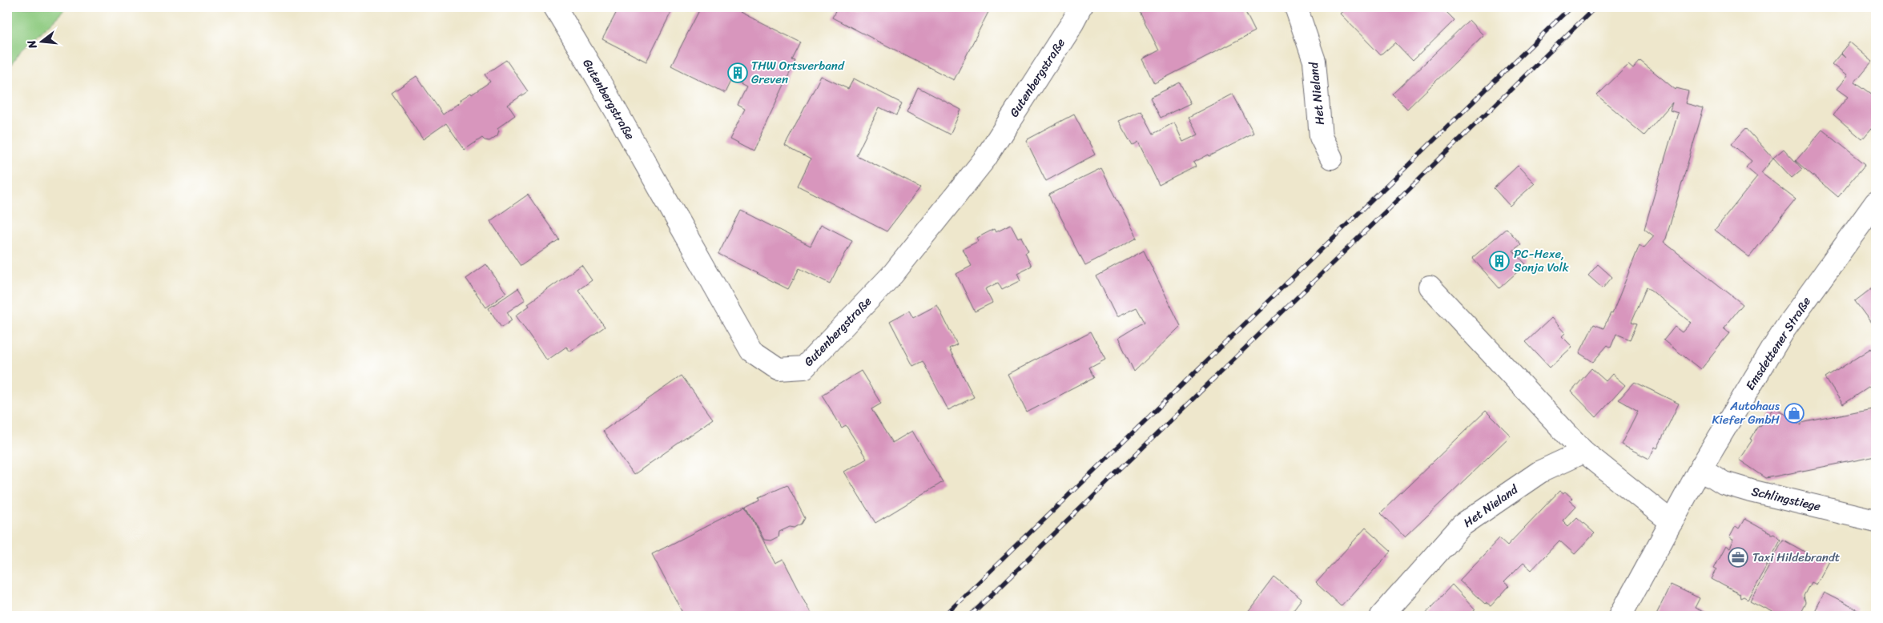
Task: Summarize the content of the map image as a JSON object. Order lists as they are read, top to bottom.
{
  "streets": {
    "street": [
      "Gutenbergstraße",
      "Het Nieland",
      "Emsdettener Straße",
      "Schlingstiege"
    ]
  },
  "crossings": [
    ["Emsdettener Straße", "Schlingstiege"]
  ],
  "places": {
    "building": ["THW Ortsverband Greven", "PC-Hexe, Sonja Volk"],
    "shop": ["Autohaus Kiefer GmbH"],
    "office": ["Taxi Hildebrandt"]
  },
  "north": "left"
}
